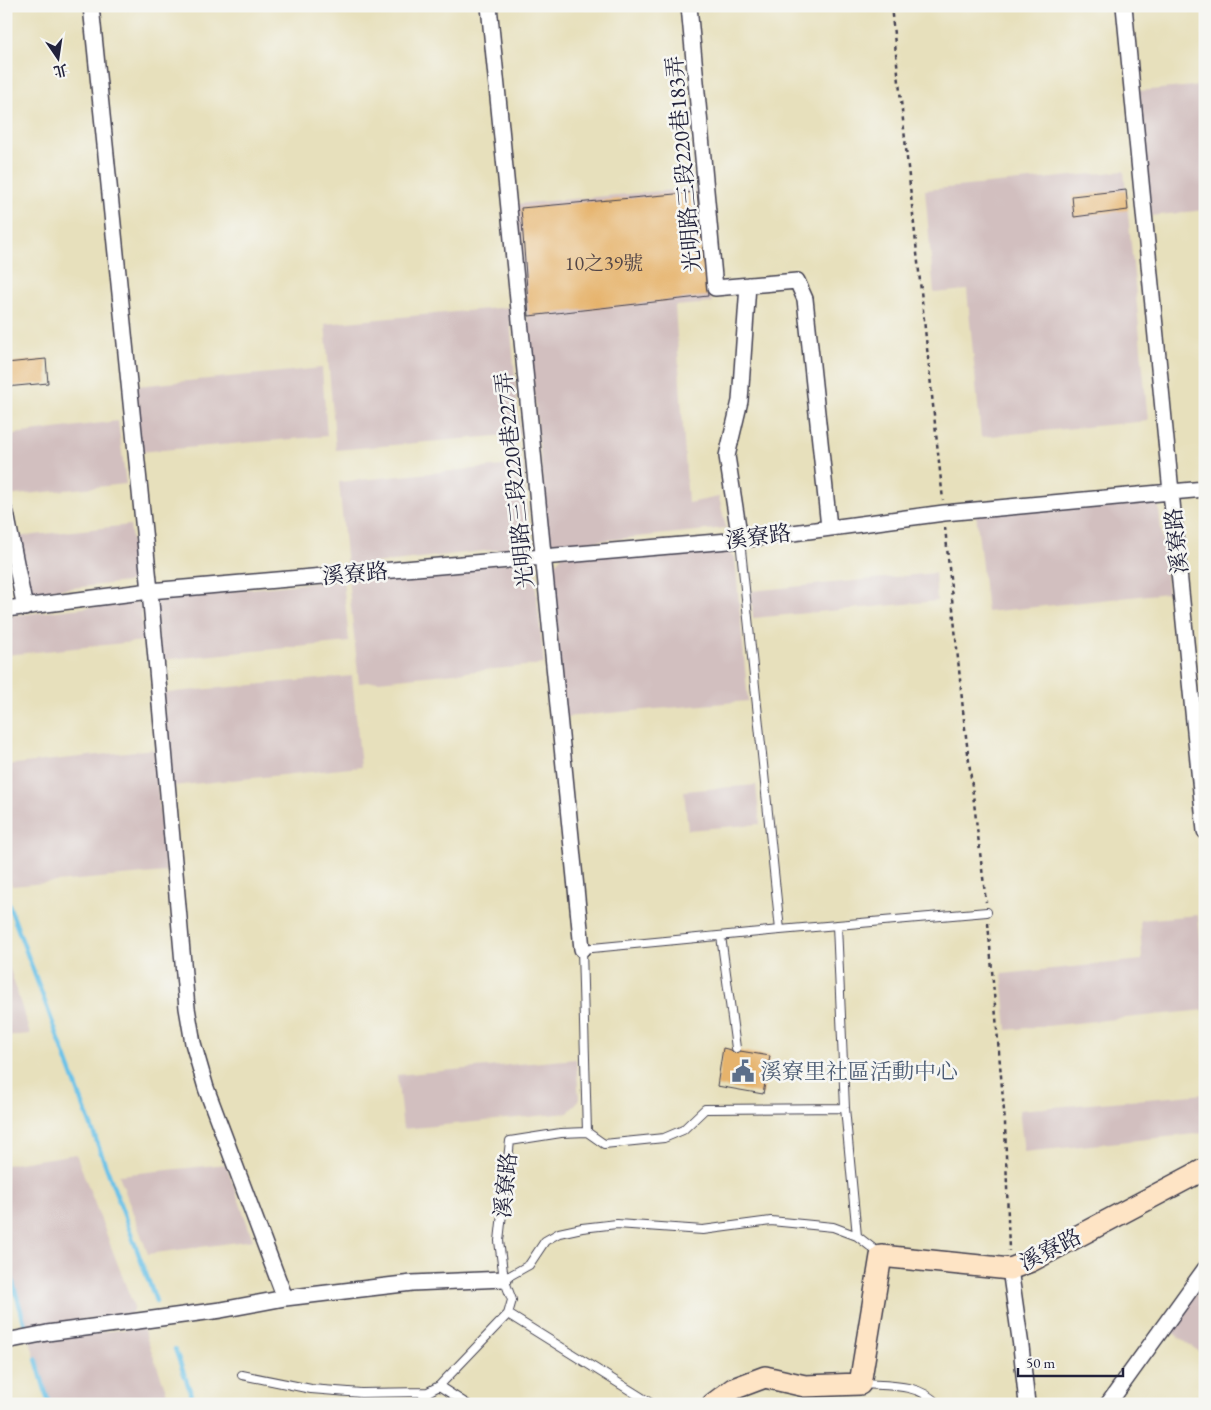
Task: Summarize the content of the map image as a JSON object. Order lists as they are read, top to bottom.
{
  "streets": {
    "street": ["光明路三段220巷183弄", "光明路三段220巷227弄", "溪寮路"]
  },
  "crossings": [
    ["光明路三段220巷183弄", "溪寮路"],
    ["光明路三段220巷227弄", "溪寮路"]
  ],
  "places": {
    "public building": ["溪寮里社區活動中心"]
  },
  "house_numbers": ["10之39號"],
  "scale_bar": "50 m",
  "north": "bottom"
}
